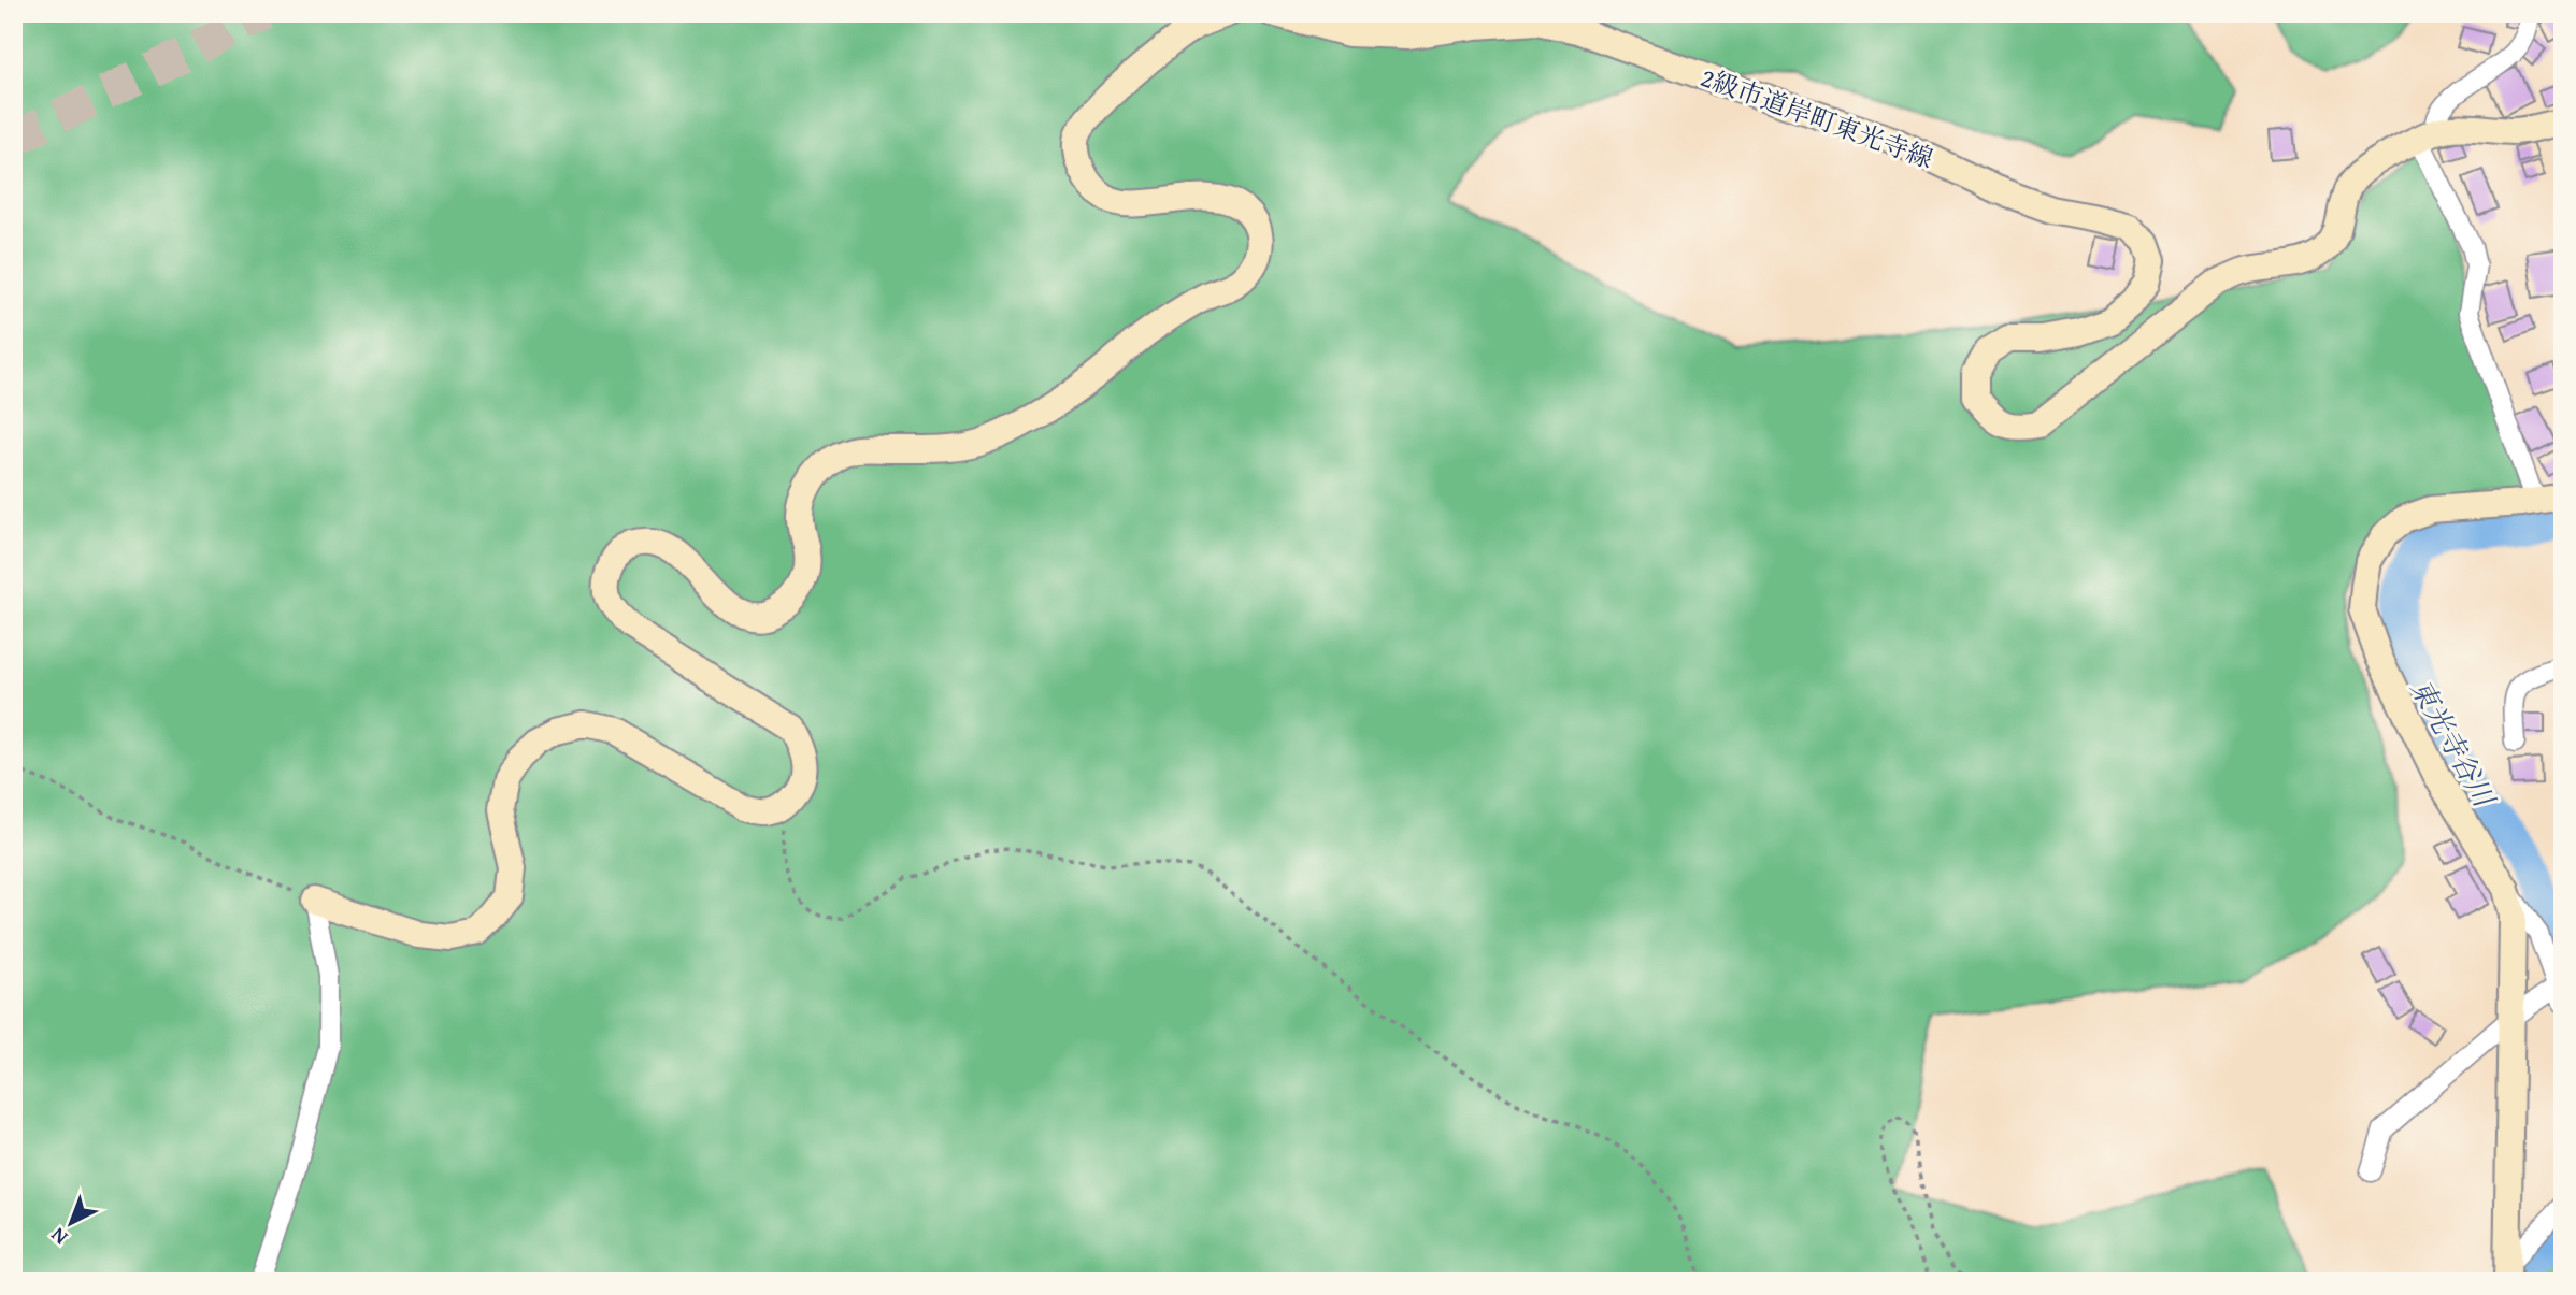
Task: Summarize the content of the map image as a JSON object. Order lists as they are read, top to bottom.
{
  "streets": {
    "street": ["2級市道岸町東光寺線"]
  },
  "water": ["東光寺谷川"],
  "north": "bottom left"
}
